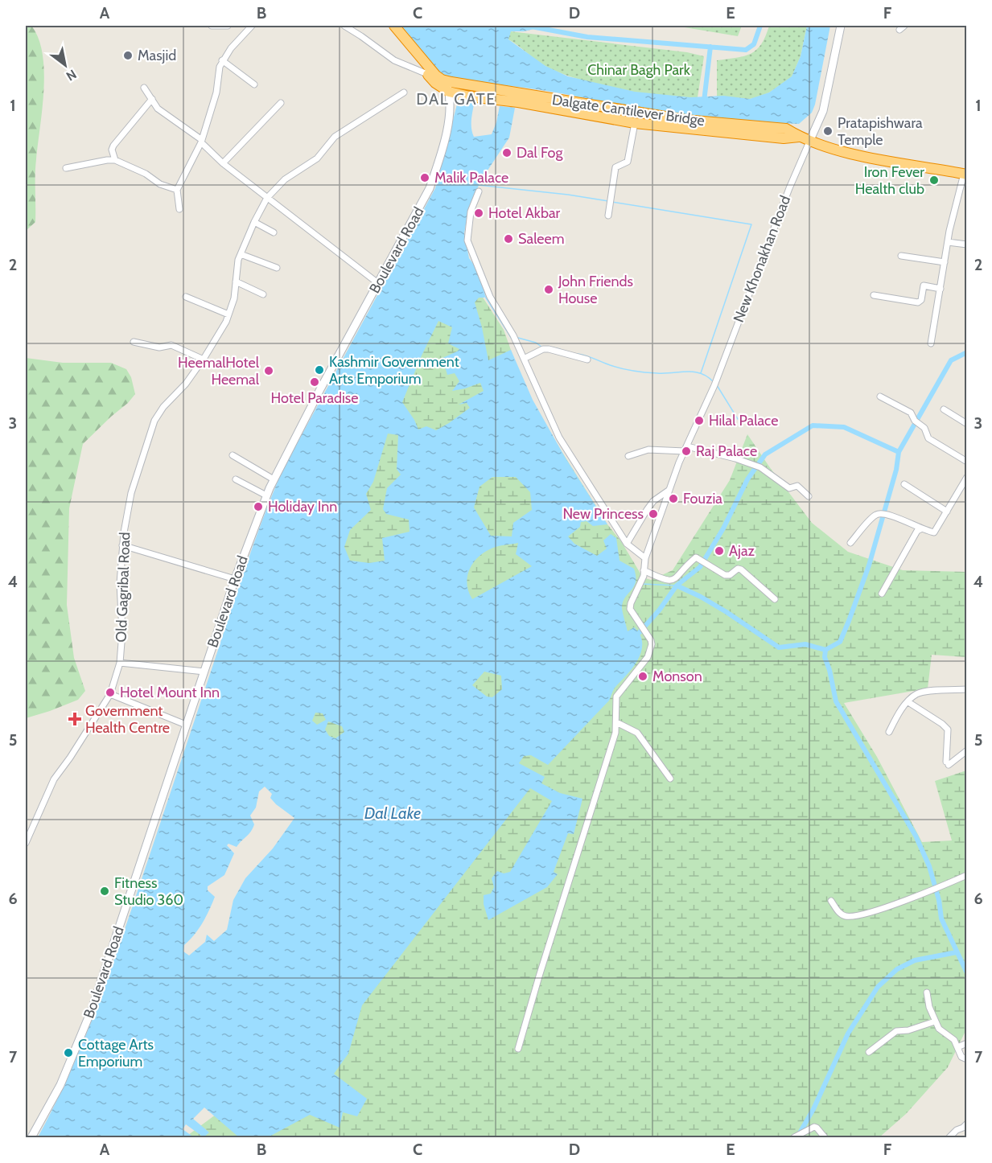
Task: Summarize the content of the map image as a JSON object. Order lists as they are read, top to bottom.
{
  "streets": {
    "highway": ["Dalgate Cantilever Bridge"],
    "main road": ["Boulevard Road"],
    "street": ["New Khonakhan Road", "Old Gagribal Road"]
  },
  "crossings": [
    ["Dalgate Cantilever Bridge", "Boulevard Road"]
  ],
  "districts": ["DAL GATE"],
  "water": ["Dal Lake"],
  "parks": ["Chinar Bagh Park"],
  "places": {
    "other": [
      "Masjid",
      "Pratapishwara Temple",
      "Dal Fog",
      "Malik Palace",
      "Iron Fever Health club",
      "Hotel Akbar",
      "Saleem",
      "John Friends House",
      "Kashmir Government Arts Emporium",
      "HeemalHotel Heemal",
      "Hotel Paradise",
      "Hilal Palace",
      "Raj Palace",
      "Fouzia",
      "Holiday Inn",
      "New Princess",
      "Ajaz",
      "Monson",
      "Hotel Mount Inn",
      "Fitness Studio 360",
      "Cottage Arts Emporium"
    ],
    "health": ["Government Health Centre"]
  },
  "north": "bottom right",
  "grid": {
    "columns": [
      "A",
      "B",
      "C",
      "D",
      "E",
      "F"
    ],
    "rows": [
      "1",
      "2",
      "3",
      "4",
      "5",
      "6",
      "7"
    ]
  }
}
